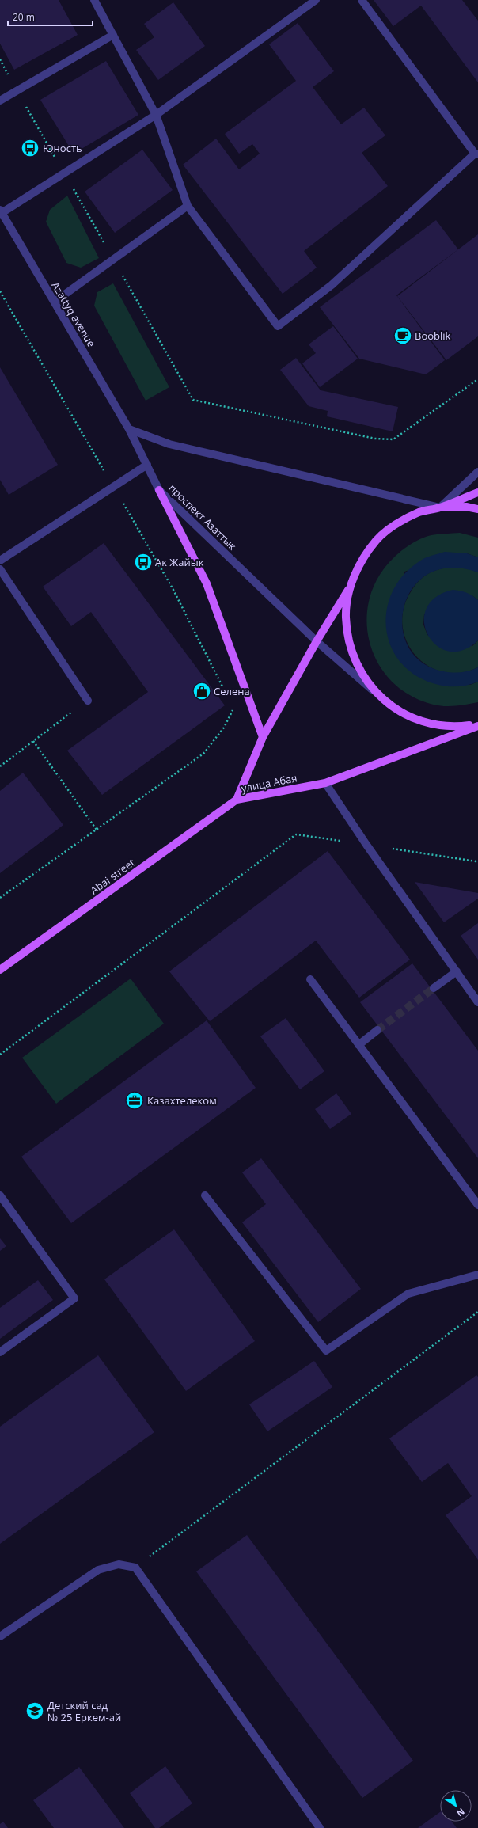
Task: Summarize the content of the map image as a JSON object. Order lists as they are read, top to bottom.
{
  "streets": {
    "main road": ["улица Абая", "Abai street"],
    "street": ["Azattyq avenue", "проспект Азаттык"]
  },
  "crossings": [
    ["Azattyq avenue", "проспект Азаттык"],
    ["проспект Азаттык", "улица Абая"],
    ["улица Абая", "Abai street"]
  ],
  "places": {
    "bus stop": ["Юность", "Ак Жайык"],
    "cafe": ["Booblik"],
    "shop": ["Селена"],
    "office": ["Казахтелеком"],
    "school or university": ["Детский сад № 25 Еркем-ай"]
  },
  "scale_bar": "20 m",
  "north": "bottom right"
}
